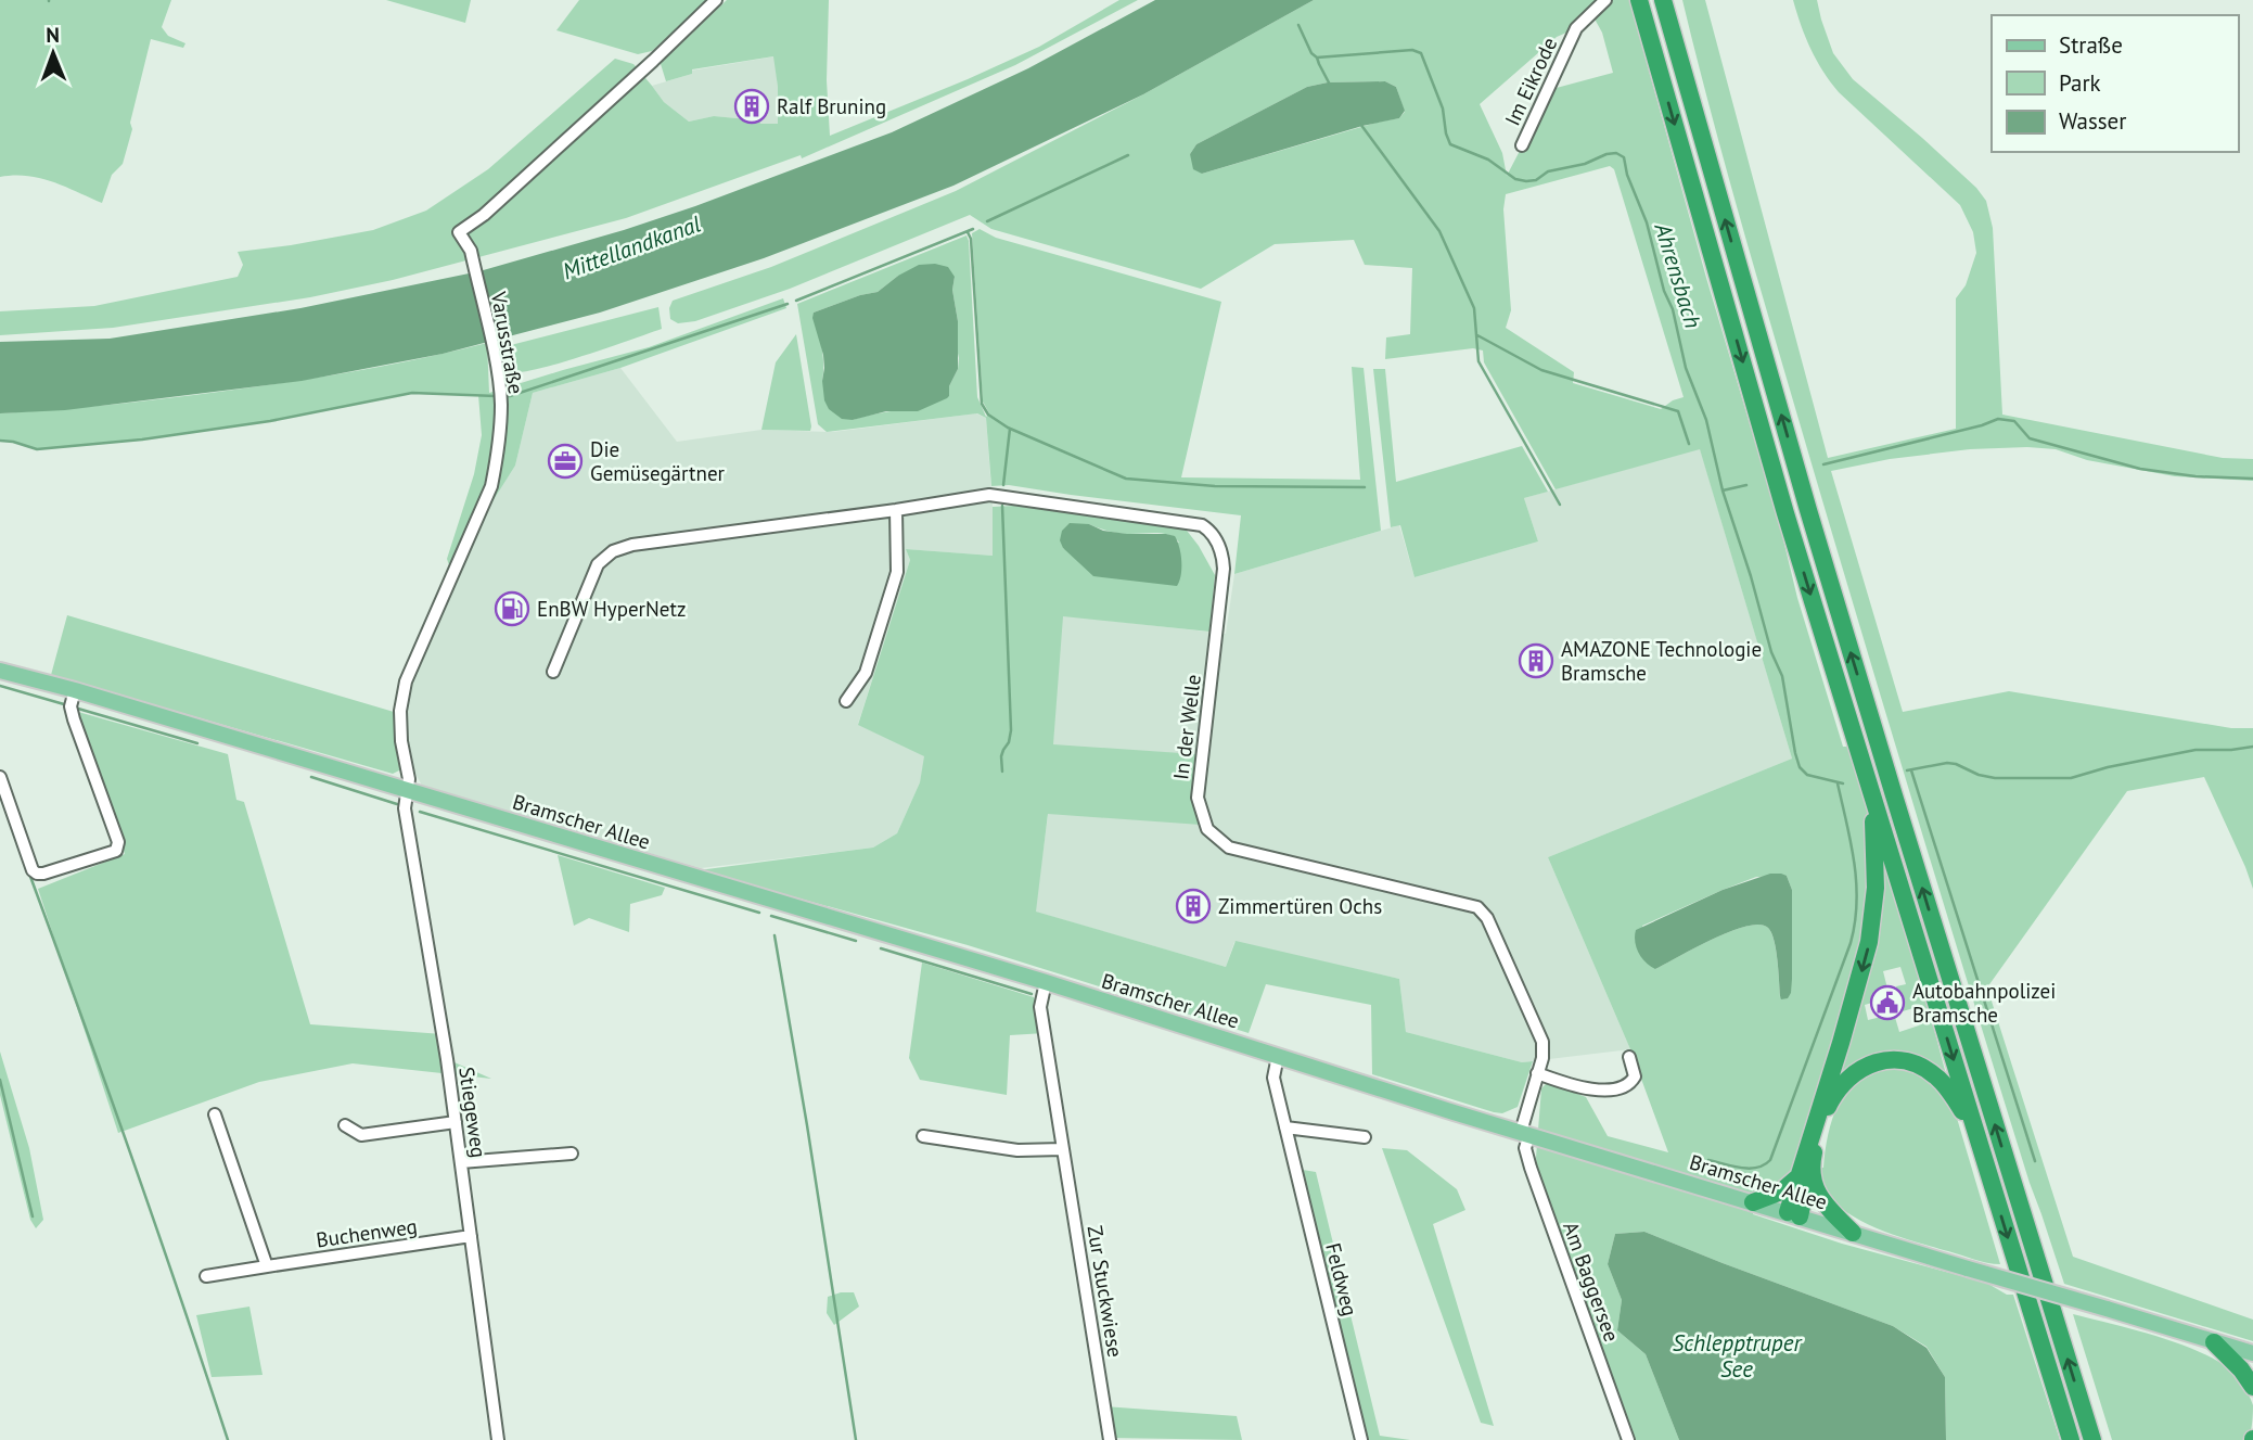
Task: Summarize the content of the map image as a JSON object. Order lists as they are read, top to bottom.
{
  "streets": {
    "main road": ["Bramscher Allee"],
    "street": [
      "Im Eikrode",
      "Varusstraße",
      "In der Welle",
      "Stiegeweg",
      "Buchenweg",
      "Feldweg",
      "Am Baggersee",
      "Zur Stuckwiese"
    ]
  },
  "crossings": [
    ["Varusstraße", "Bramscher Allee"],
    ["Varusstraße", "Stiegeweg"],
    ["In der Welle", "Bramscher Allee"],
    ["In der Welle", "Am Baggersee"],
    ["Bramscher Allee", "Stiegeweg"],
    ["Bramscher Allee", "Feldweg"],
    ["Bramscher Allee", "Am Baggersee"],
    ["Bramscher Allee", "Zur Stuckwiese"],
    ["Stiegeweg", "Buchenweg"]
  ],
  "water": ["Mittellandkanal", "Ahrensbach", "Schlepptruper See"],
  "places": {
    "building": ["Ralf Bruning", "AMAZONE Technologie Bramsche", "Zimmertüren Ochs"],
    "office": ["Die Gemüsegärtner"],
    "fuel station": ["EnBW HyperNetz"],
    "public building": ["Autobahnpolizei Bramsche"]
  },
  "legend": ["Straße", "Park", "Wasser"],
  "north": "top"
}
